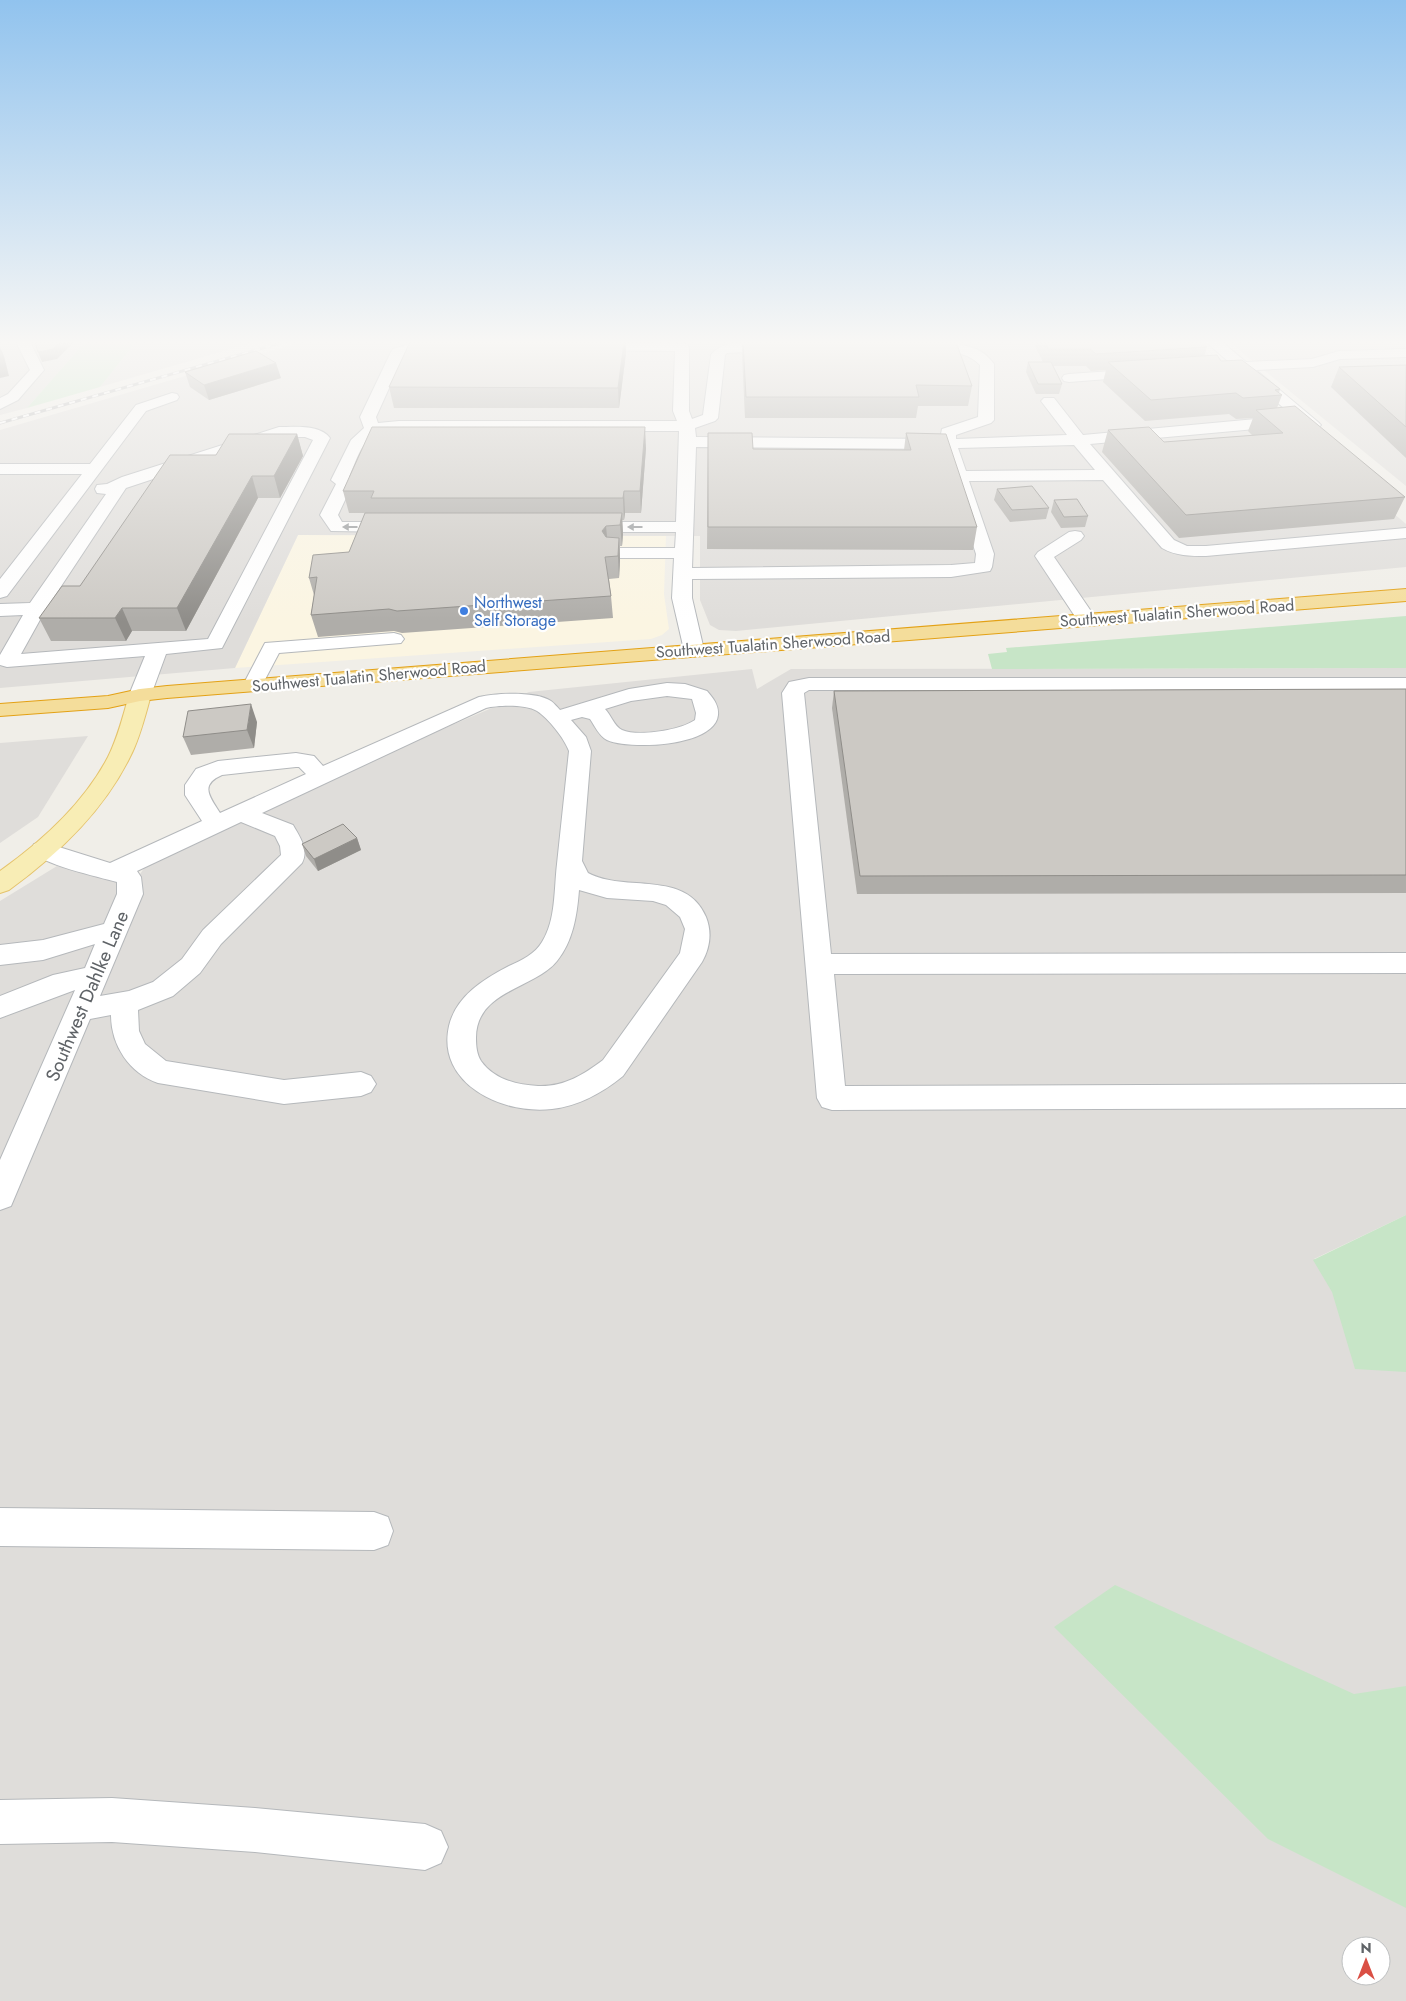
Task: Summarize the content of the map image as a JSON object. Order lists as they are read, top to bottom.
{
  "streets": {
    "highway": ["Southwest Tualatin Sherwood Road"],
    "street": ["Southwest Dahlke Lane"]
  },
  "places": ["Northwest Self Storage"],
  "north": "top"
}
